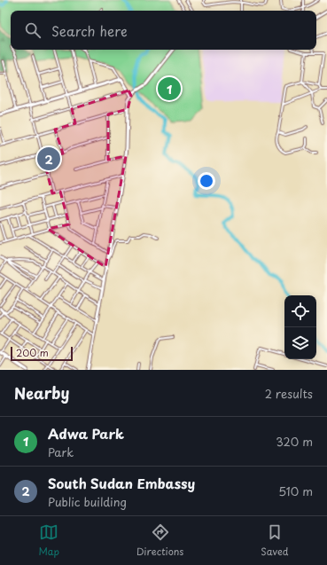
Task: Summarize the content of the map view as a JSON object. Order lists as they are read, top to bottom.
{
  "scale_bar": "200 m",
  "page": {
    "search": "Search here",
    "pins": ["1", "2"],
    "scale": "200 m",
    "heading": ["Nearby", "2 results"],
    "list": [
      {
        "mark": "1",
        "name": "Adwa Park",
        "note": "Park",
        "value": "320 m"
      },
      {
        "mark": "2",
        "name": "South Sudan Embassy",
        "note": "Public building",
        "value": "510 m"
      }
    ],
    "nav": ["Map", "Directions", "Saved"]
  }
}
